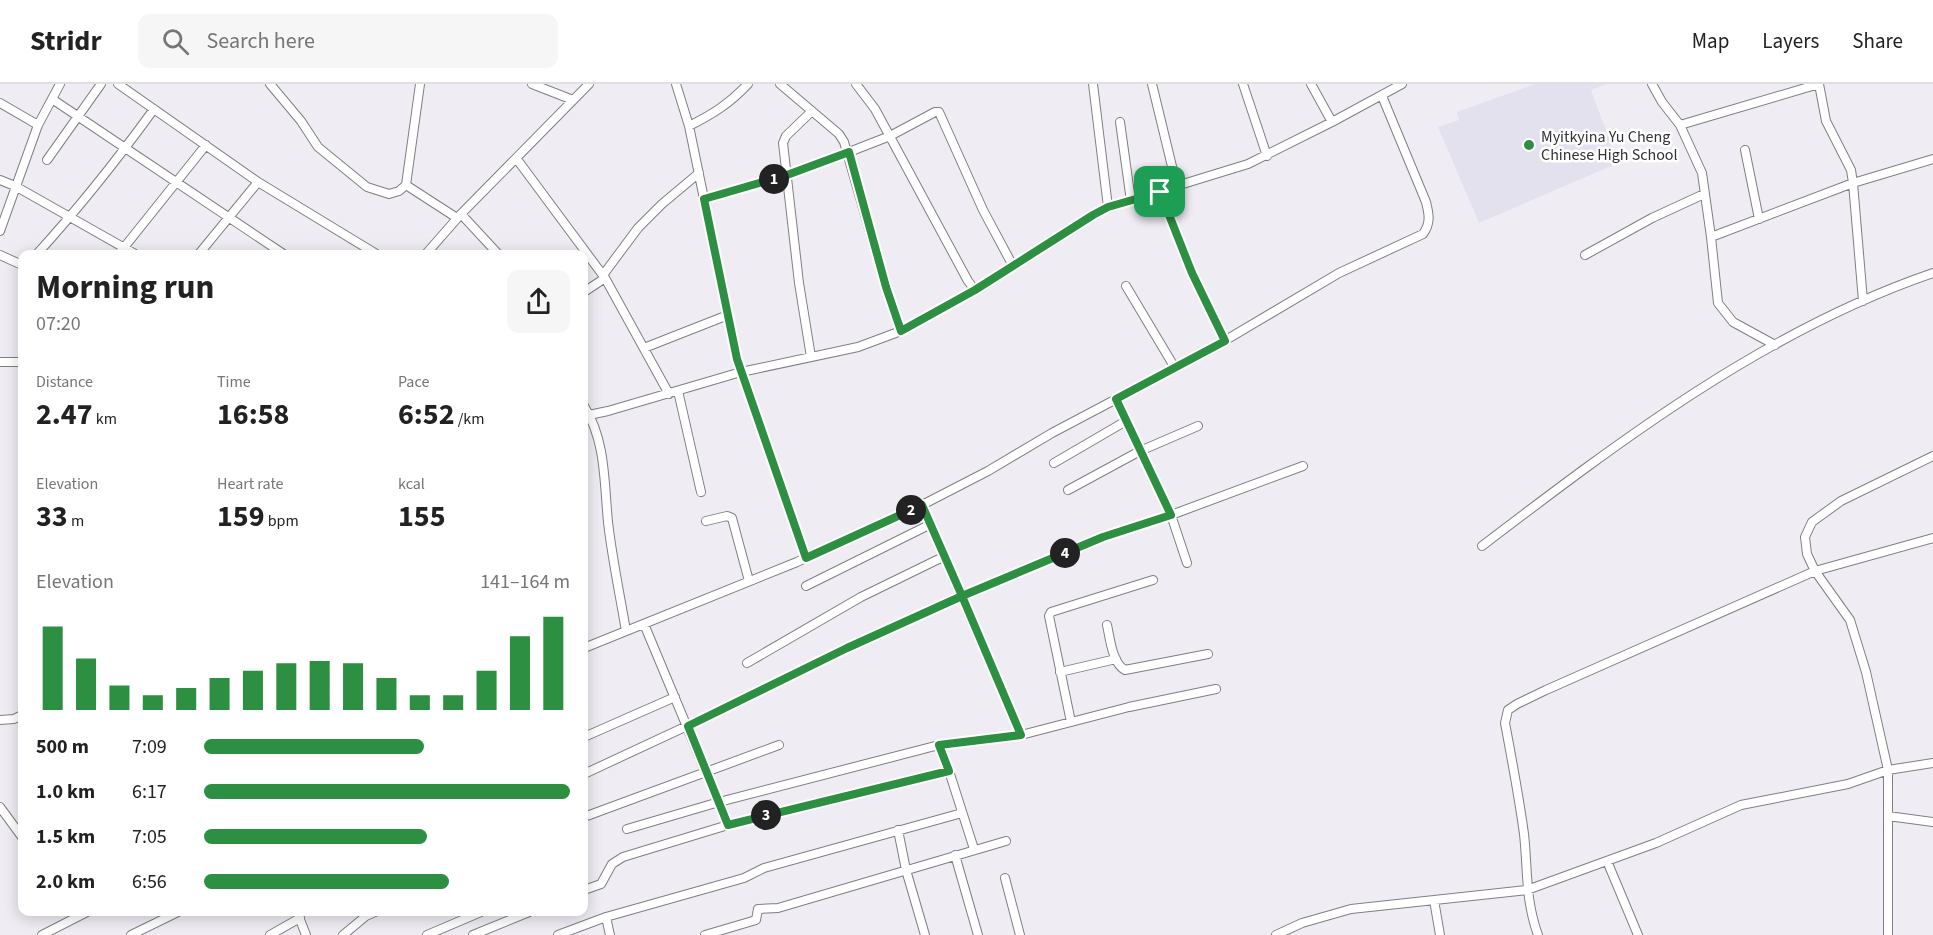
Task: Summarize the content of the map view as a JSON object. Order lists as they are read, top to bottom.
{
  "places": ["Myitkyina Yu Cheng Chinese High School"],
  "page": {
    "header": "Stridr",
    "search": "Search here",
    "nav": ["Map", "Layers", "Share"],
    "pins": [
      "1",
      "2",
      "4",
      "3"
    ],
    "heading": ["Morning run", "07:20"],
    "stats": [
      ["Distance", "2.47 km"],
      ["Time", "16:58"],
      ["Pace", "6:52 /km"],
      ["Elevation", "33 m"],
      ["Heart rate", "159 bpm"],
      ["kcal", "155"]
    ],
    "chart": ["Elevation", "141–164 m"],
    "list": [
      {
        "name": "500 m",
        "note": "7:09"
      },
      {
        "name": "1.0 km",
        "note": "6:17"
      },
      {
        "name": "1.5 km",
        "note": "7:05"
      },
      {
        "name": "2.0 km",
        "note": "6:56"
      }
    ]
  }
}
